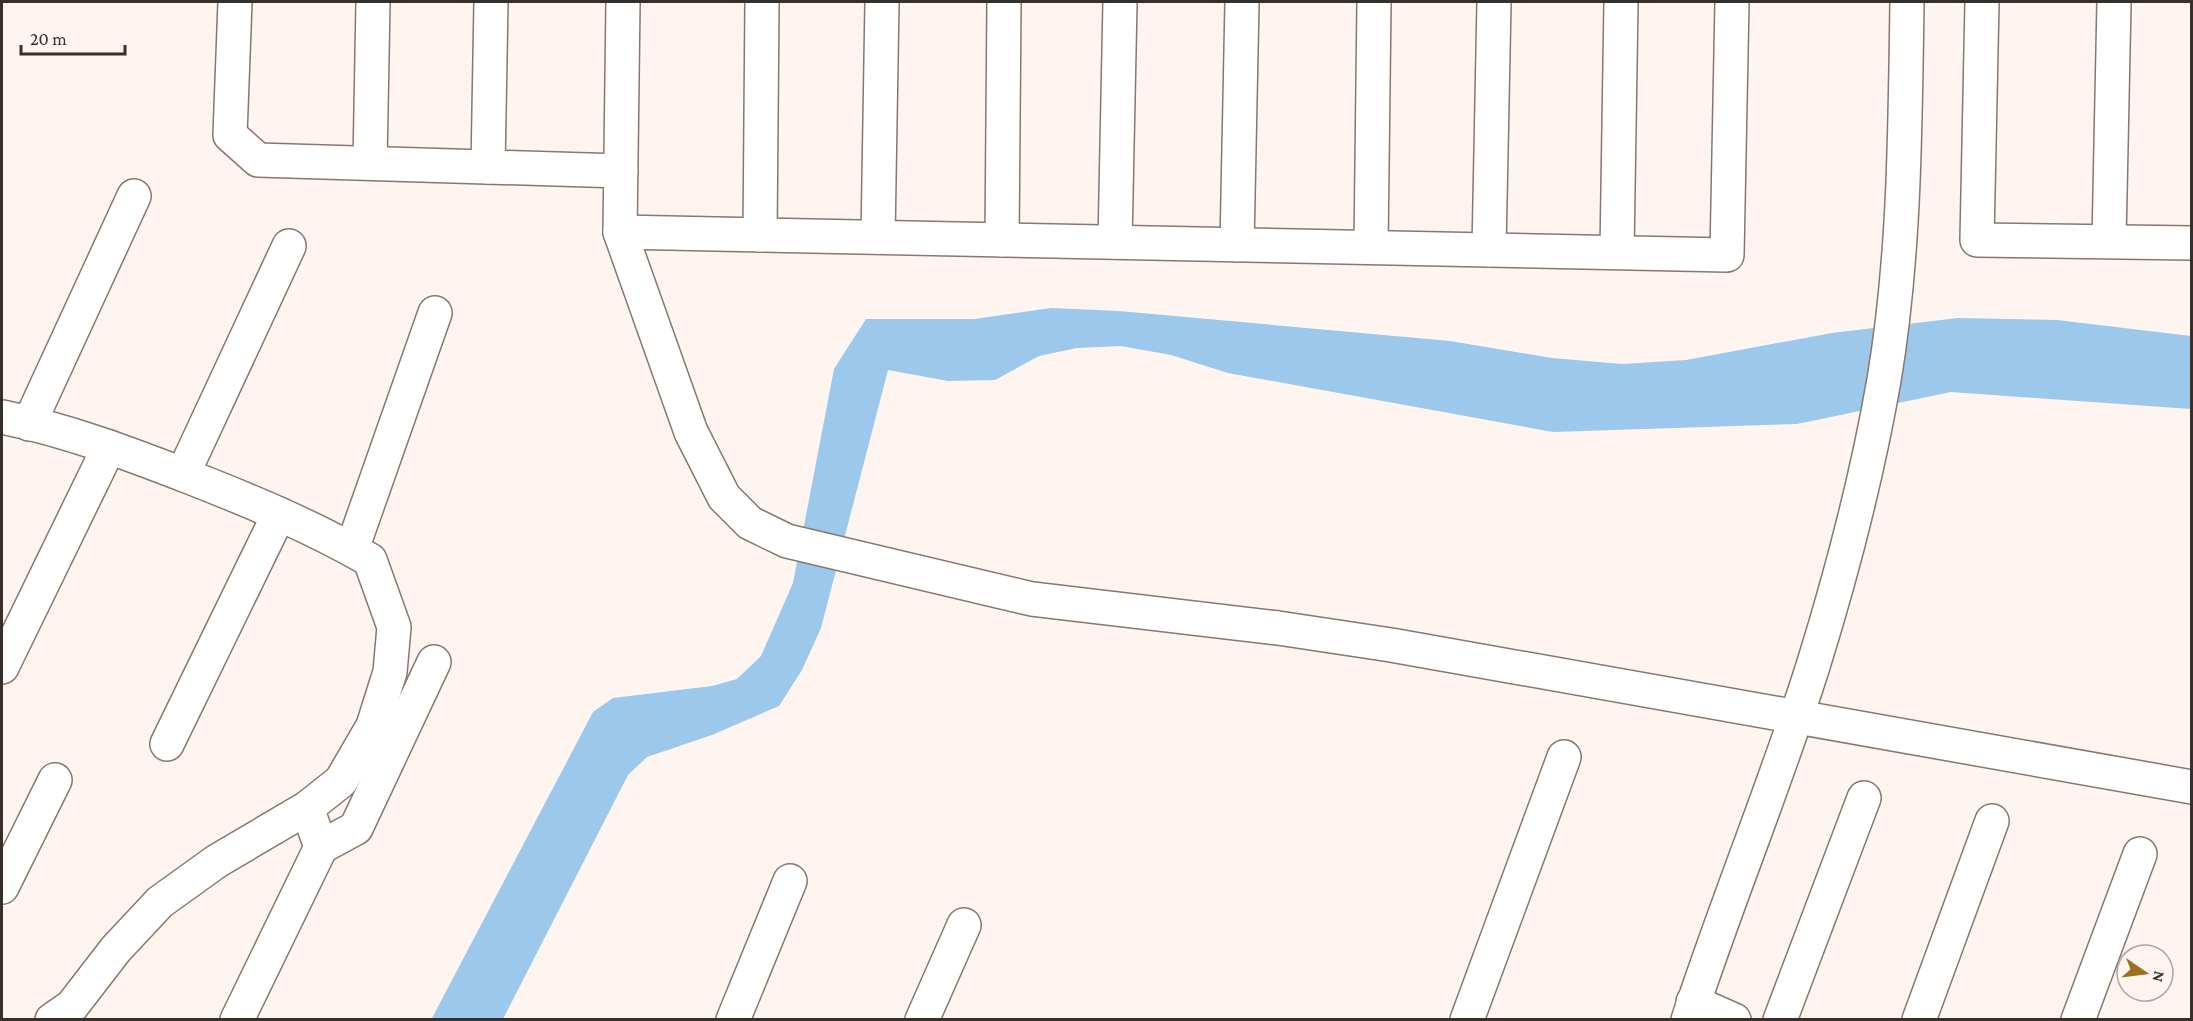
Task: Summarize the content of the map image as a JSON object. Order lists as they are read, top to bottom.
{
  "scale_bar": "20 m",
  "north": "right"
}
